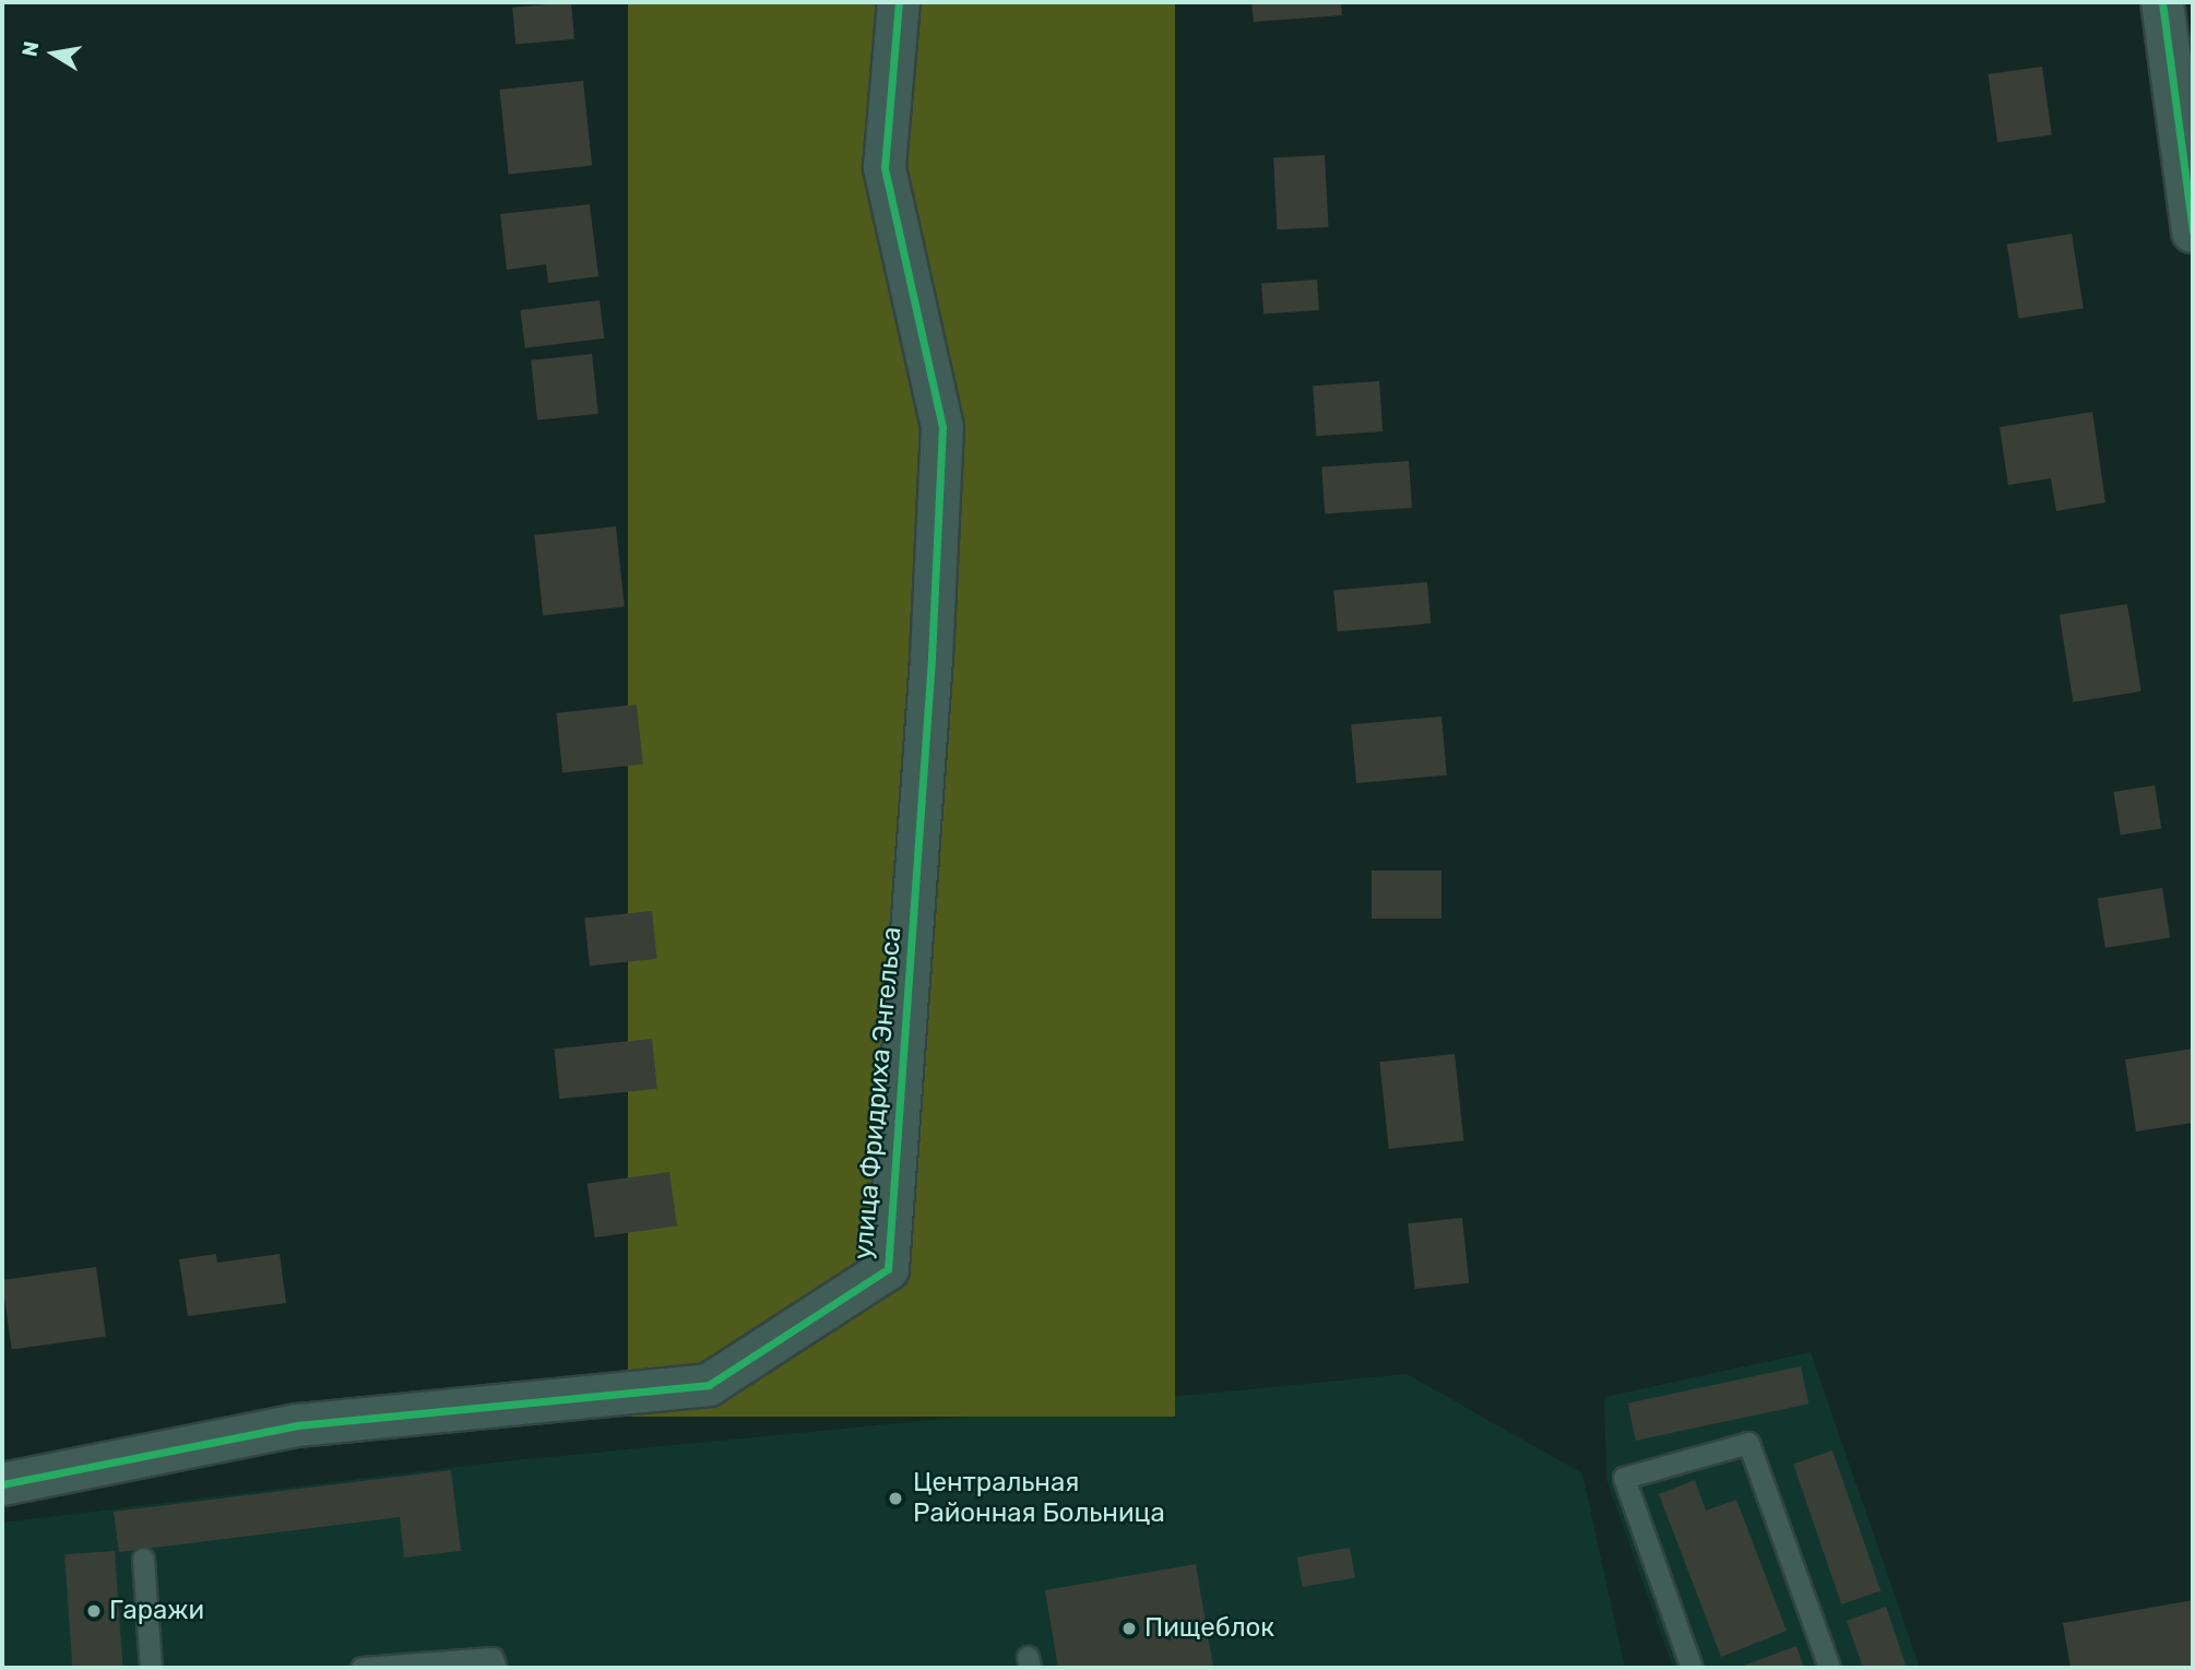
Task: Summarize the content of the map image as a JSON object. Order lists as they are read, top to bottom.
{
  "streets": {
    "street": ["улица Фридриха Энгельса"]
  },
  "places": ["Центральная Районная Больница", "Гаражи", "Пищеблок"],
  "north": "left"
}
